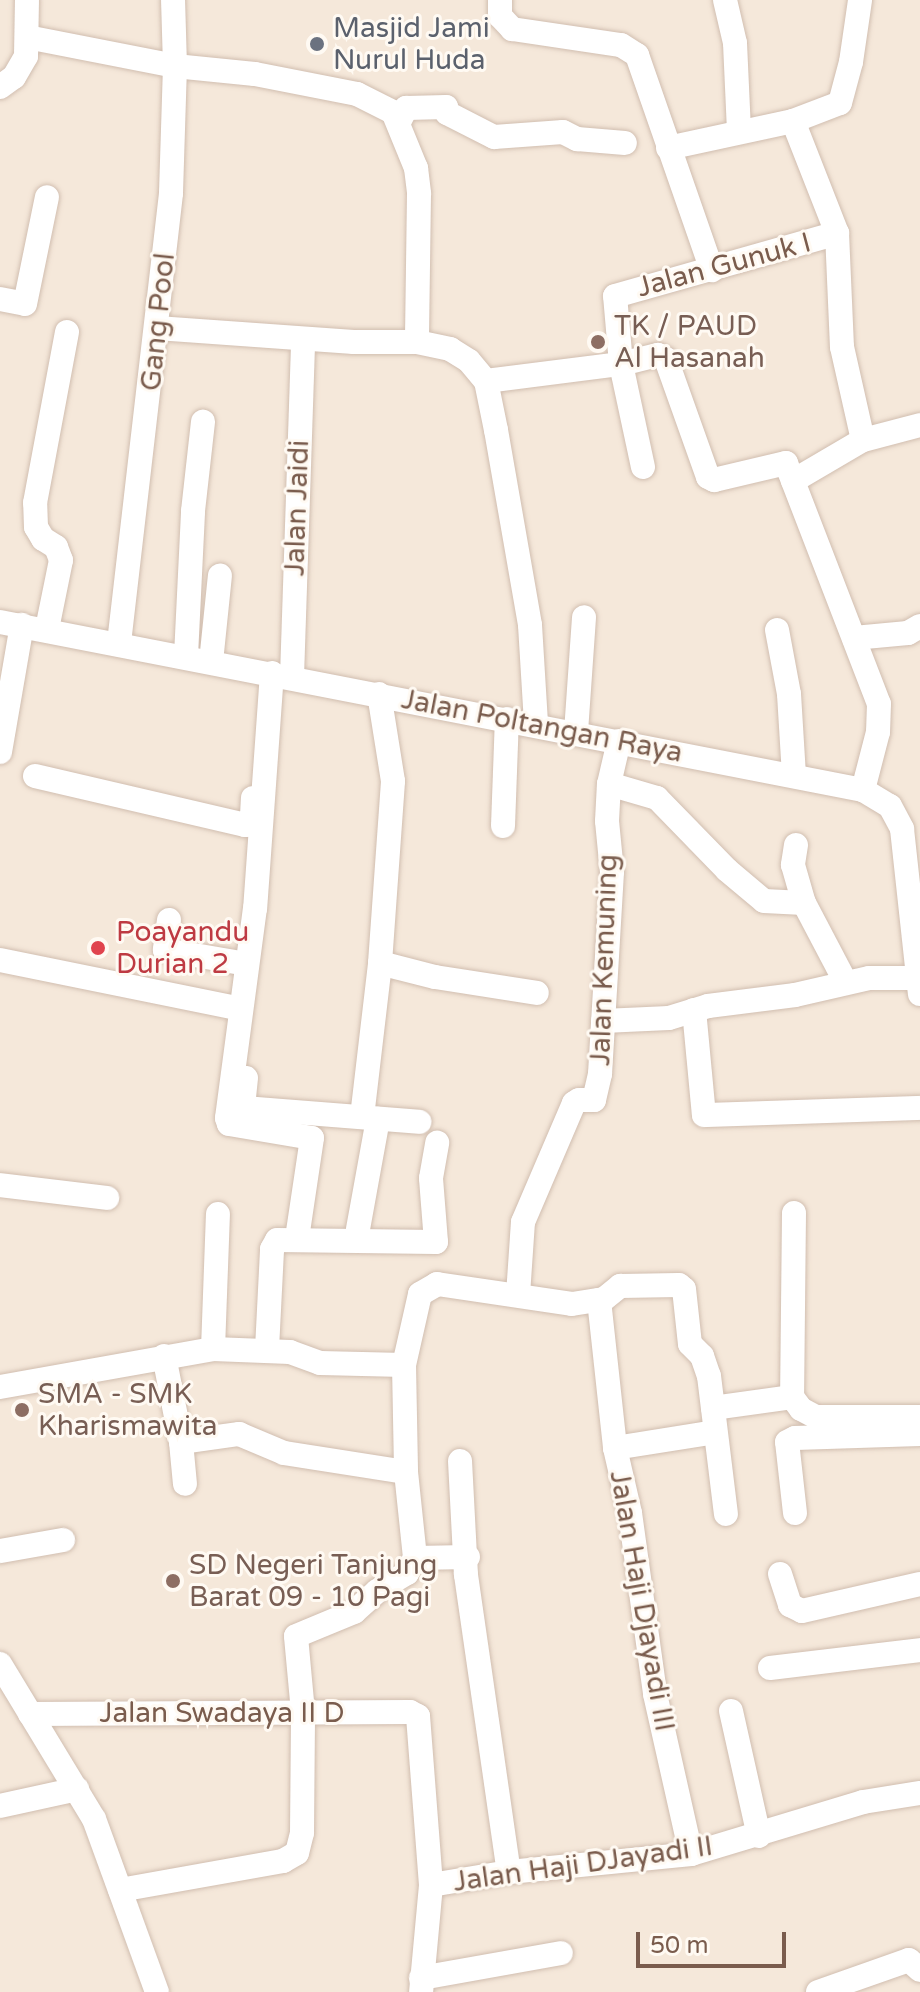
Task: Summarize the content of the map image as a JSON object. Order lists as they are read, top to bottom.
{
  "streets": {
    "street": [
      "Jalan Gunuk I",
      "Gang Pool",
      "Jalan Jaidi",
      "Jalan Poltangan Raya",
      "Jalan Kemuning",
      "Jalan Haji Djayadi III",
      "Jalan Swadaya II D",
      "Jalan Haji DJayadi II"
    ]
  },
  "crossings": [
    ["Gang Pool", "Jalan Poltangan Raya"],
    ["Jalan Jaidi", "Jalan Poltangan Raya"],
    ["Jalan Poltangan Raya", "Jalan Kemuning"],
    ["Jalan Haji Djayadi III", "Jalan Haji DJayadi II"],
    ["Jalan Swadaya II D", "Jalan Haji DJayadi II"]
  ],
  "places": [
    "Masjid Jami Nurul Huda",
    "TK / PAUD Al Hasanah",
    "Poayandu Durian 2",
    "SMA - SMK Kharismawita",
    "SD Negeri Tanjung Barat 09 - 10 Pagi"
  ],
  "scale_bar": "50 m"
}
